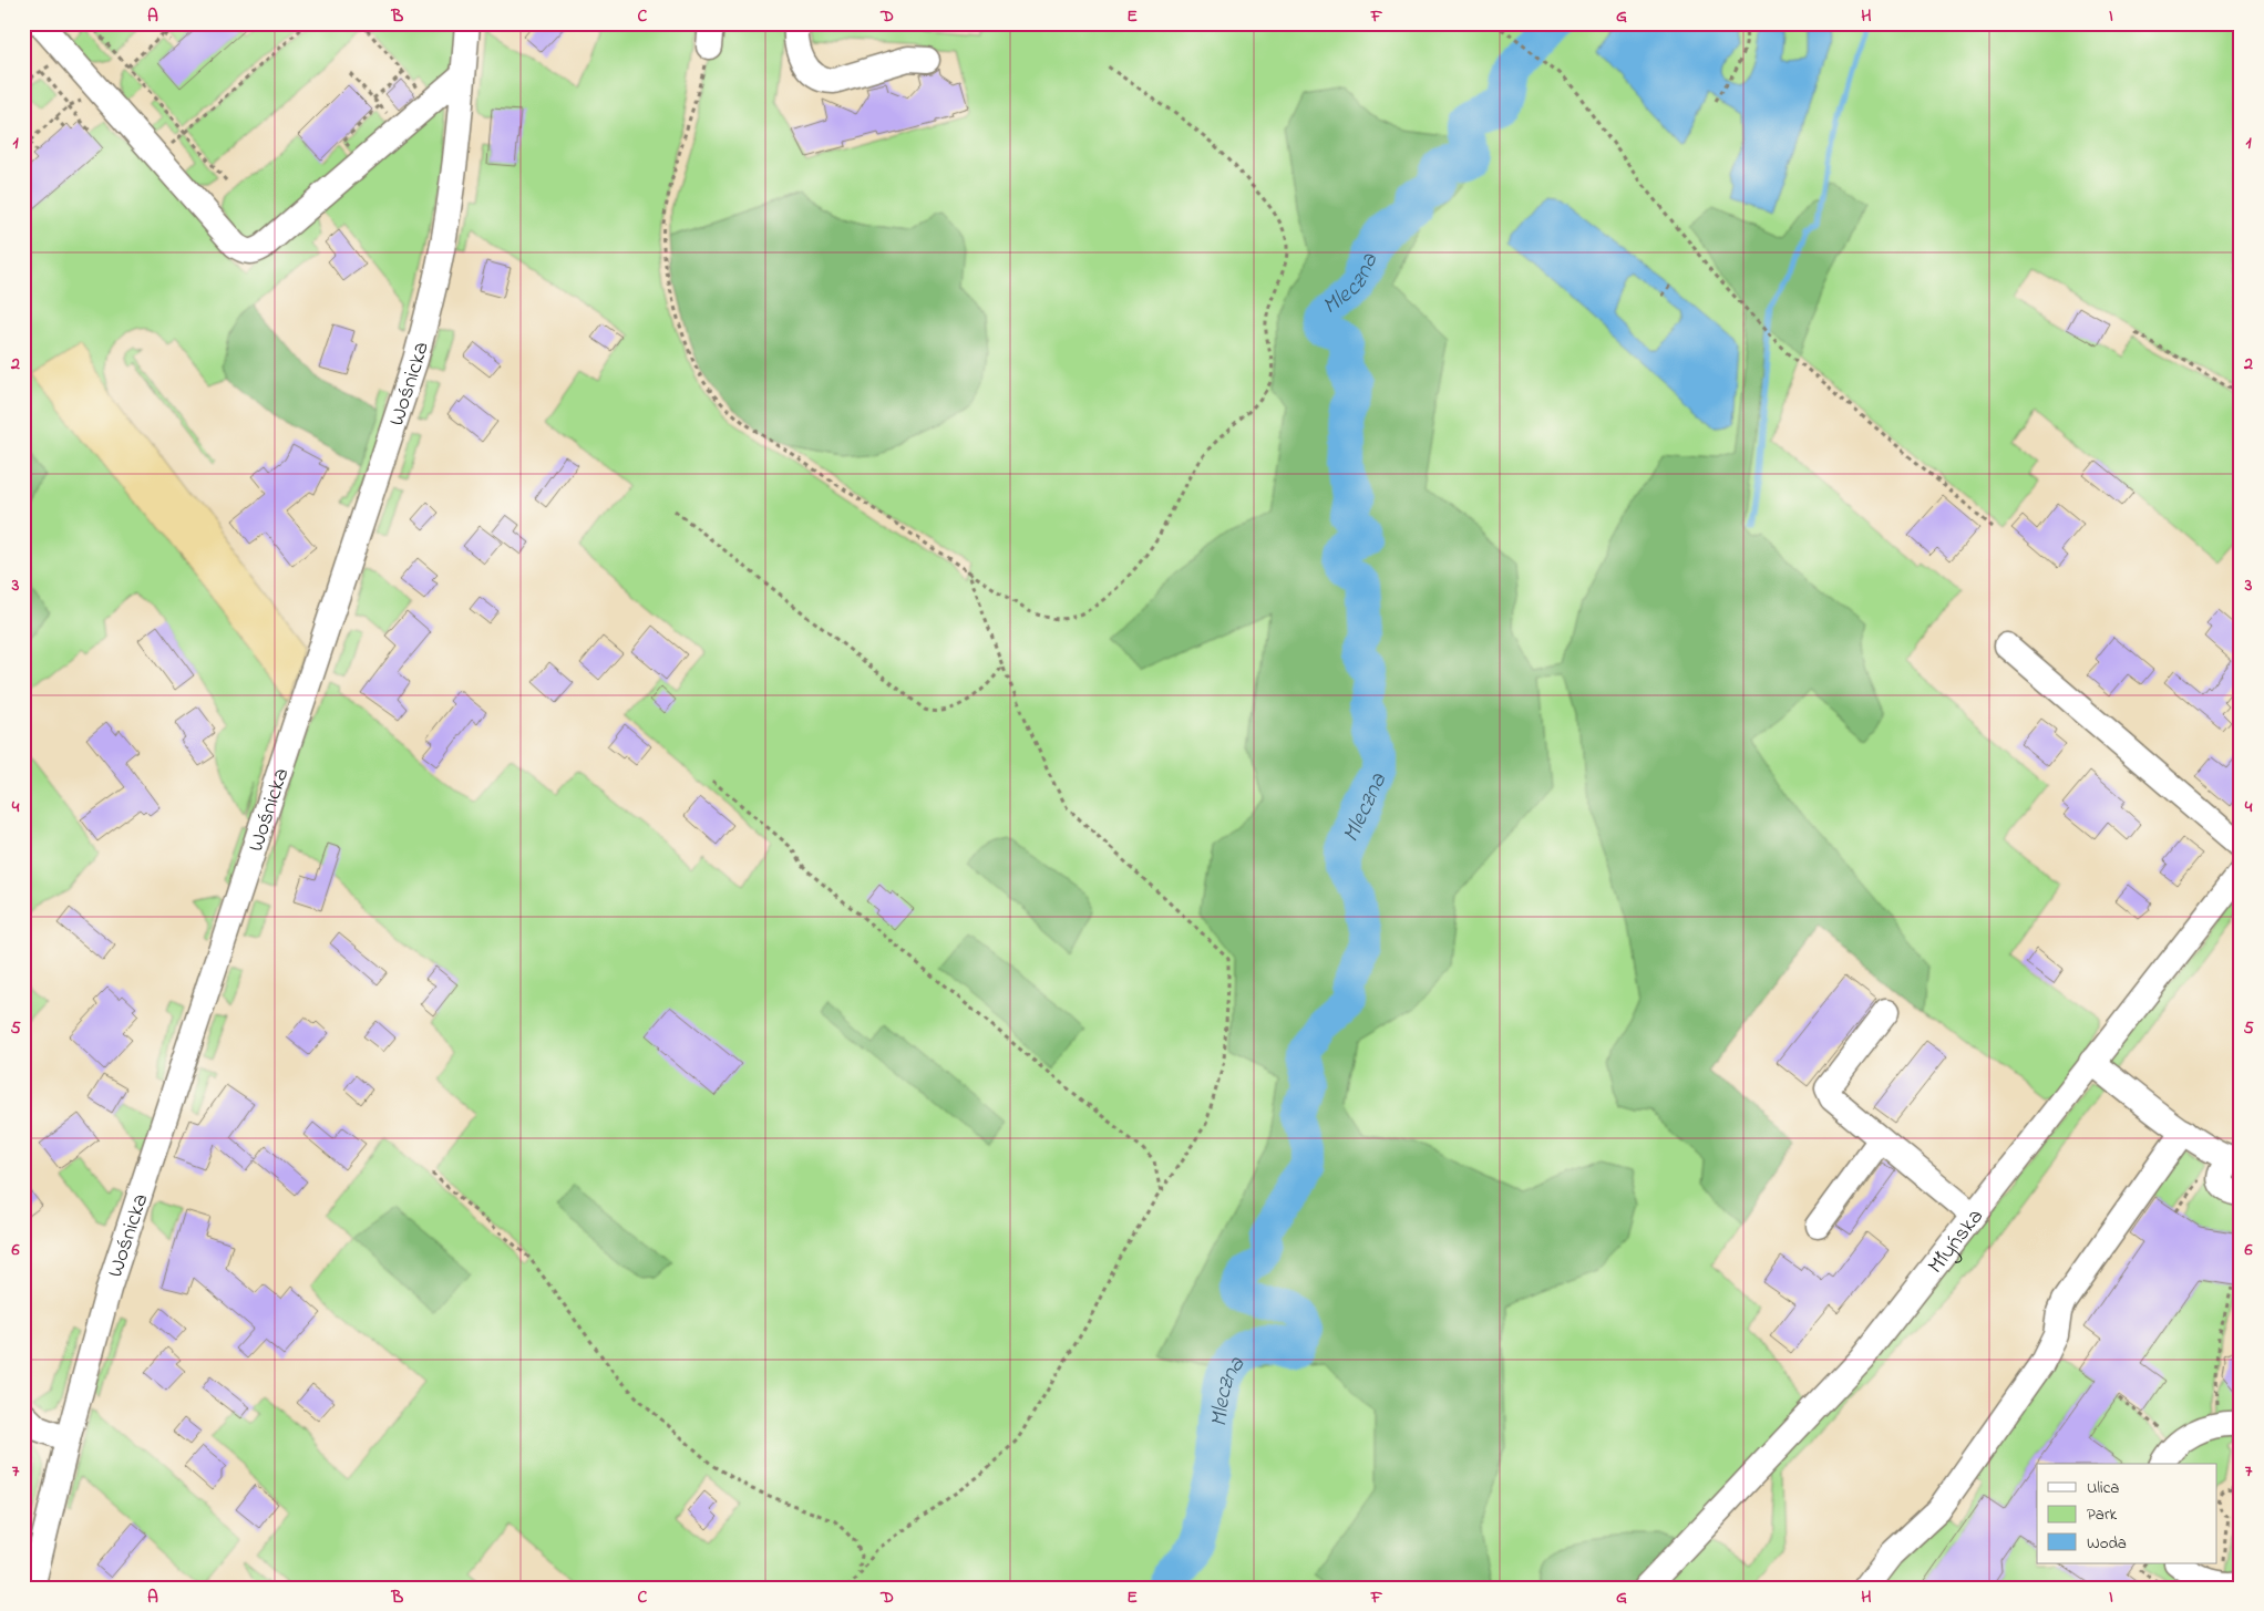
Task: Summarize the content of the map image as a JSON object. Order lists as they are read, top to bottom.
{
  "streets": {
    "street": ["Wośnicka", "Młyńska"]
  },
  "water": ["Mleczna"],
  "legend": ["Ulica", "Park", "Woda"],
  "grid": {
    "columns": [
      "A",
      "B",
      "C",
      "D",
      "E",
      "F",
      "G",
      "H",
      "I"
    ],
    "rows": [
      "1",
      "2",
      "3",
      "4",
      "5",
      "6",
      "7"
    ]
  }
}
